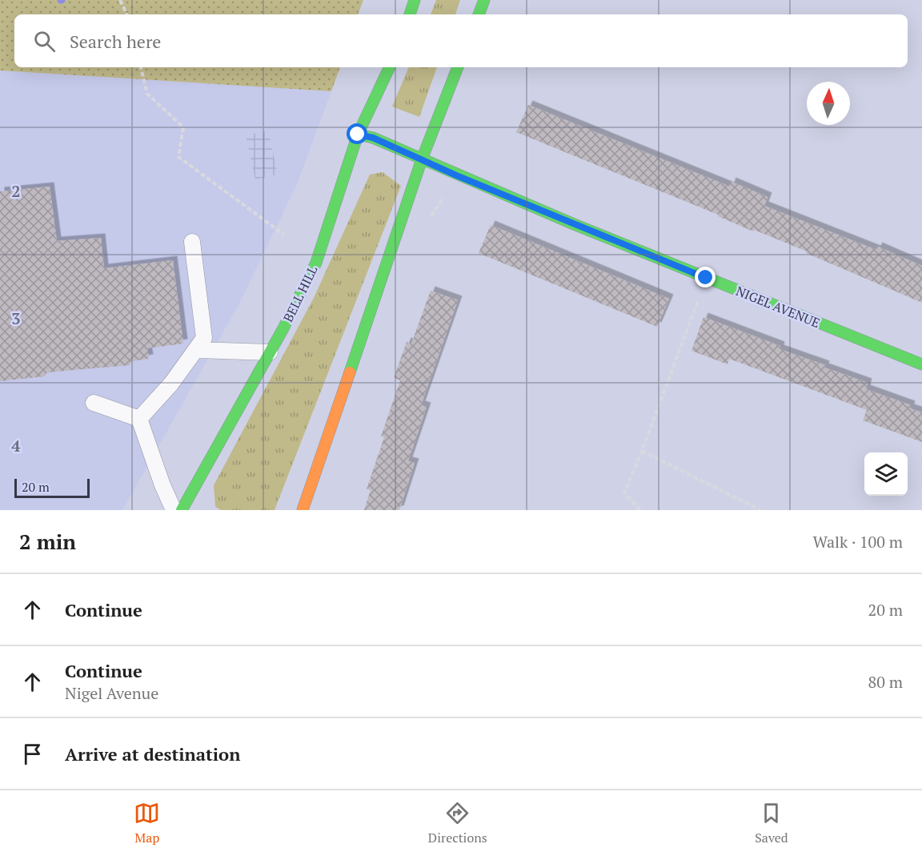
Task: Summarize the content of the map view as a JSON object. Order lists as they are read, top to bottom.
{
  "streets": {
    "main road": ["BELL HILL", "NIGEL AVENUE"]
  },
  "crossings": [
    ["BELL HILL", "NIGEL AVENUE"]
  ],
  "scale_bar": "20 m",
  "north": "top",
  "page": {
    "search": "Search here",
    "scale": "20 m",
    "heading": ["2 min", "Walk · 100 m"],
    "list": [
      ["Continue", "20 m"],
      ["Continue", "Nigel Avenue", "80 m"],
      "Arrive at destination"
    ],
    "nav": ["Map", "Directions", "Saved"]
  },
  "grid": {
    "rows": ["2", "3", "4"]
  }
}
